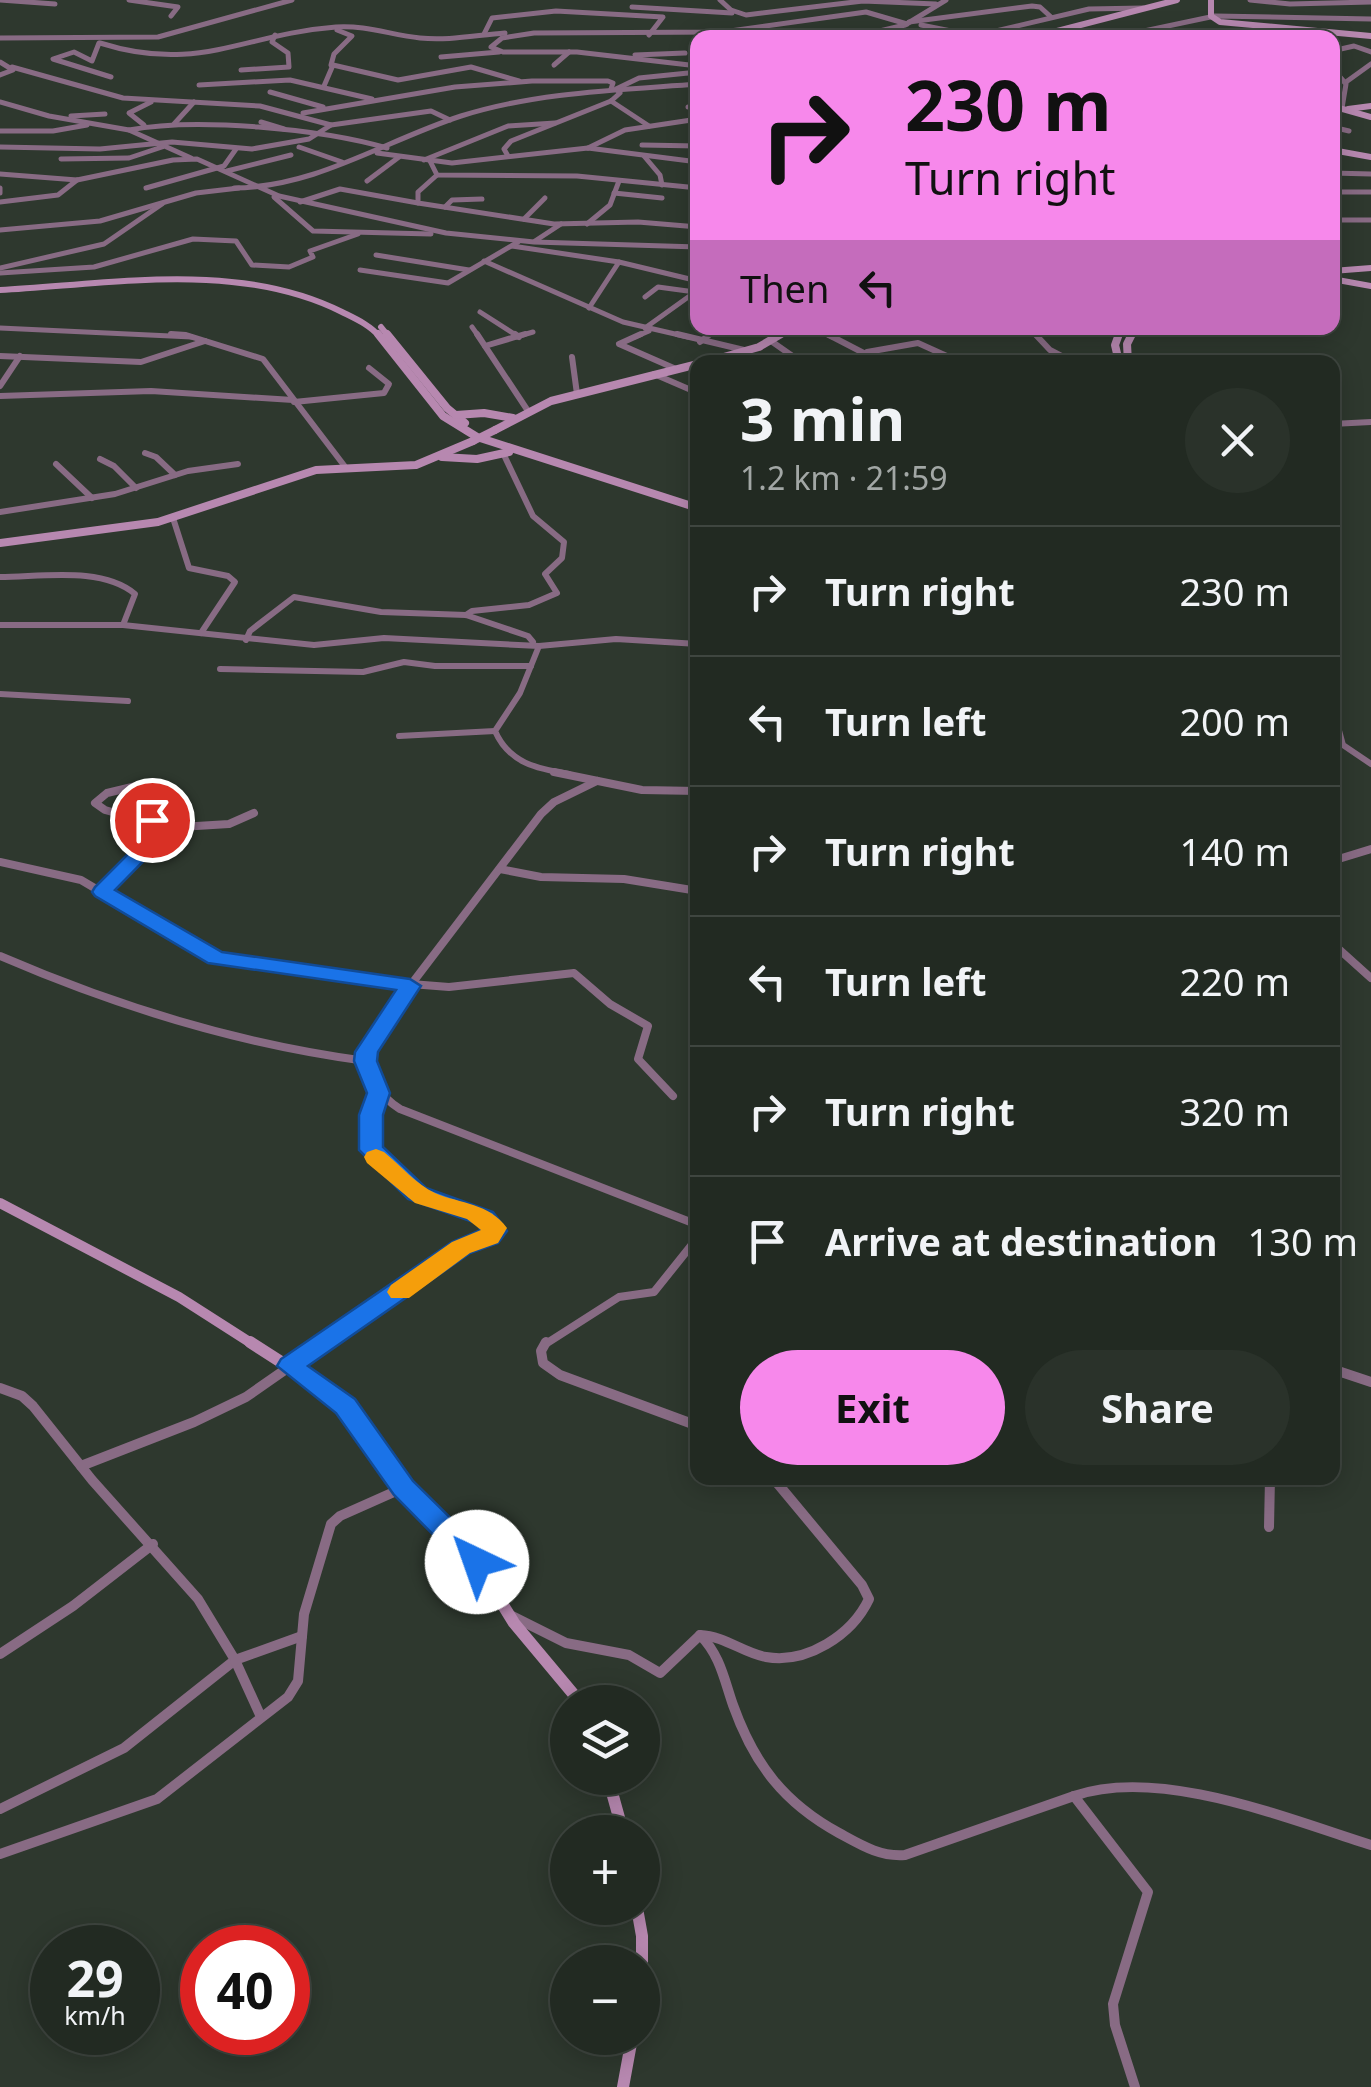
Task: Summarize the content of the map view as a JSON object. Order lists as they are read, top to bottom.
{
  "page": {
    "turn": ["230 m", "Turn right"],
    "then": "Then",
    "heading": ["3 min", "1.2 km · 21:59"],
    "list": [
      {
        "name": "Turn right",
        "value": "230 m"
      },
      {
        "name": "Turn left",
        "value": "200 m"
      },
      {
        "name": "Turn right",
        "value": "140 m"
      },
      {
        "name": "Turn left",
        "value": "220 m"
      },
      {
        "name": "Turn right",
        "value": "320 m"
      },
      {
        "name": "Arrive at destination",
        "value": "130 m"
      }
    ],
    "buttons": ["Exit", "Share"],
    "map_buttons": ["+", "−"],
    "speed": "29 km/h",
    "limit": "40"
  }
}
